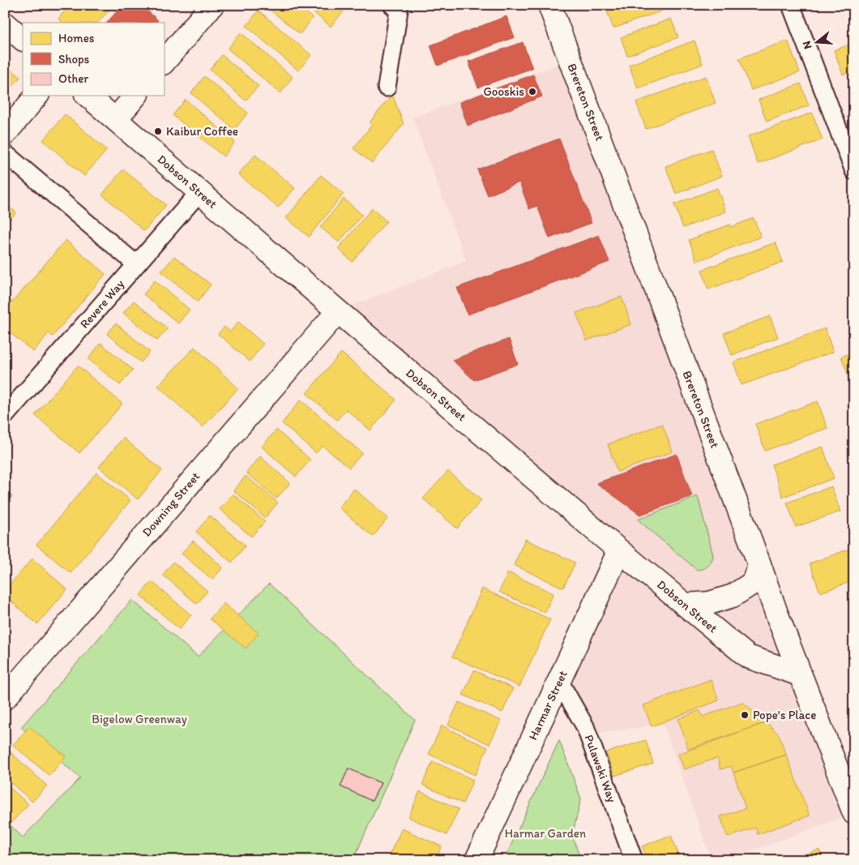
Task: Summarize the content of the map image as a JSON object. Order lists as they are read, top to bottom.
{
  "streets": {
    "street": [
      "Brereton Street",
      "Dobson Street",
      "Downing Street",
      "Harmar Street"
    ],
    "lane": ["Revere Way", "Pulawski Way"]
  },
  "crossings": [
    ["Brereton Street", "Dobson Street"],
    ["Dobson Street", "Revere Way"],
    ["Dobson Street", "Downing Street"],
    ["Dobson Street", "Harmar Street"],
    ["Harmar Street", "Pulawski Way"]
  ],
  "parks": ["Bigelow Greenway", "Harmar Garden"],
  "places": ["Gooskis", "Kaibur Coffee", "Pope's Place"],
  "legend": ["Homes", "Shops", "Other"],
  "north": "left"
}
